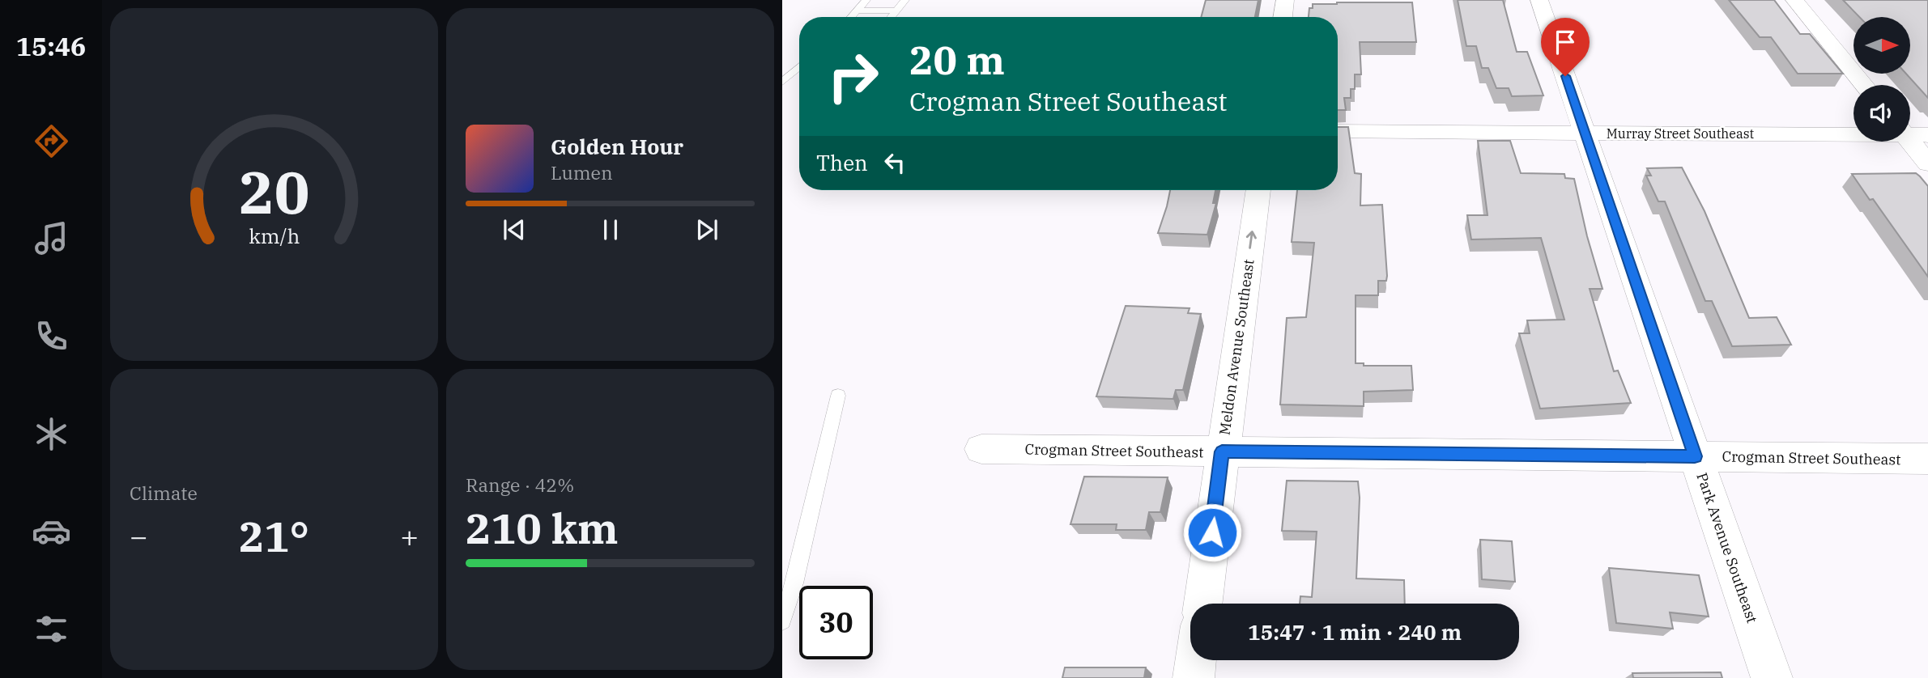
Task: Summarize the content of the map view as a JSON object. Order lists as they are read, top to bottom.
{
  "streets": {
    "street": [
      "Murray Street Southeast",
      "Meldon Avenue Southeast",
      "Crogman Street Southeast",
      "Park Avenue Southeast"
    ]
  },
  "crossings": [
    ["Murray Street Southeast", "Park Avenue Southeast"],
    ["Meldon Avenue Southeast", "Crogman Street Southeast"],
    ["Crogman Street Southeast", "Park Avenue Southeast"]
  ],
  "one_way": ["Meldon Avenue Southeast"],
  "north": "right",
  "page": {
    "tabs": "15:46",
    "turn": ["20 m", "Crogman Street Southeast"],
    "song": ["Golden Hour", "Lumen"],
    "then": "Then",
    "tile": [
      "Climate",
      ["Range · 42%", "210 km"]
    ],
    "heat": ["−", "21°", "+"],
    "limit": "30",
    "trip": "15:47 · 1 min · 240 m",
    "gauge": ["20", "km/h"]
  }
}
